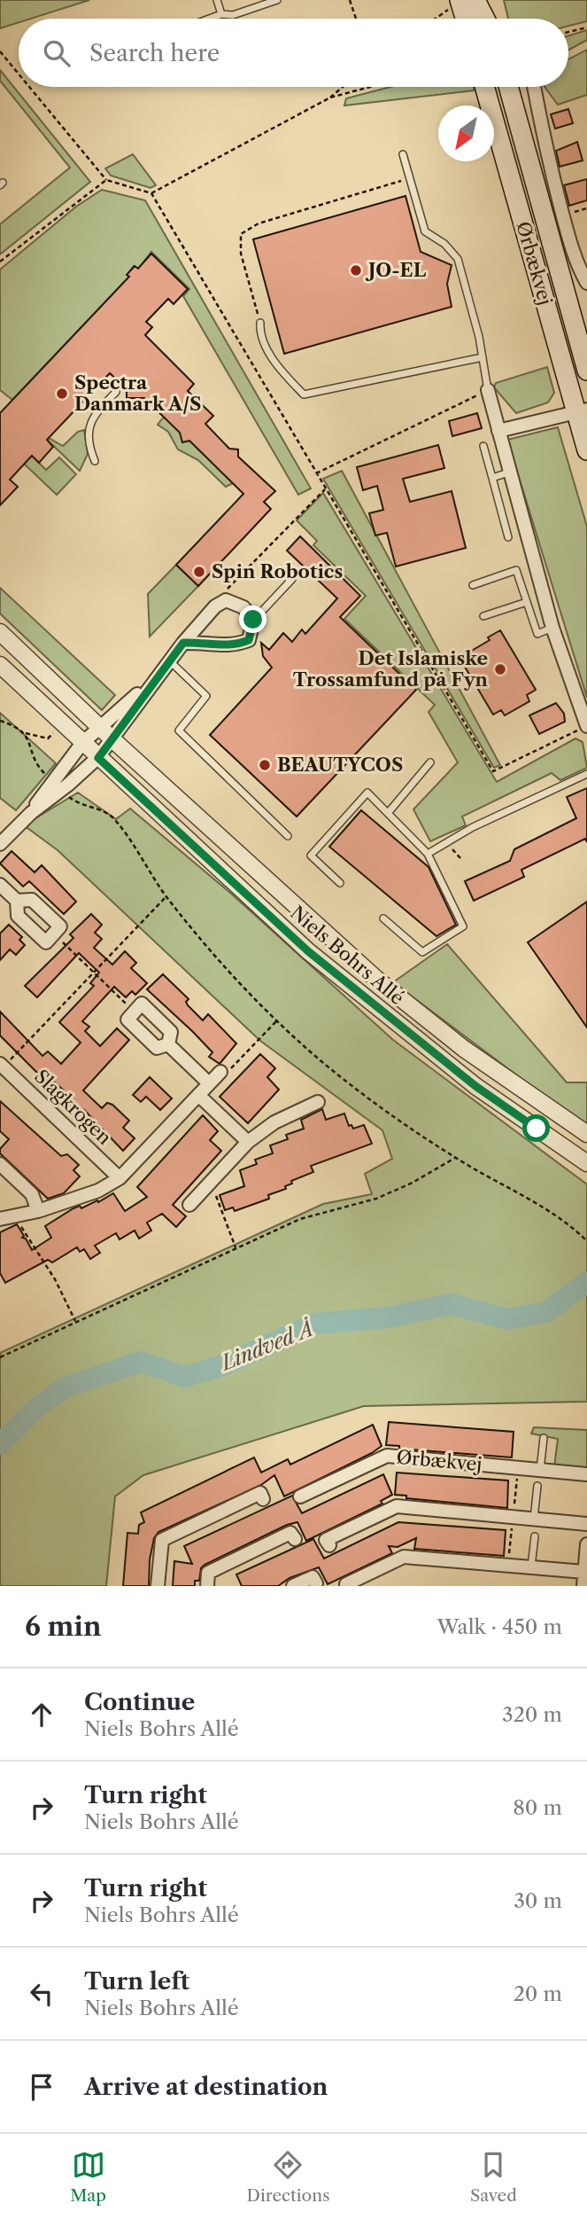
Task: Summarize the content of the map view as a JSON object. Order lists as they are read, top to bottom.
{
  "streets": {
    "main road": ["Ørbækvej"],
    "street": ["Niels Bohrs Allé", "Slagkrogen"]
  },
  "water": ["Lindved Å"],
  "places": [
    "JO-EL",
    "Spectra Danmark A/S",
    "Spin Robotics",
    "Det Islamiske Trossamfund på Fyn",
    "BEAUTYCOS"
  ],
  "north": "bottom left",
  "page": {
    "search": "Search here",
    "heading": ["6 min", "Walk · 450 m"],
    "list": [
      ["Continue", "Niels Bohrs Allé", "320 m"],
      ["Turn right", "Niels Bohrs Allé", "80 m"],
      ["Turn right", "Niels Bohrs Allé", "30 m"],
      ["Turn left", "Niels Bohrs Allé", "20 m"],
      "Arrive at destination"
    ],
    "nav": ["Map", "Directions", "Saved"]
  }
}
